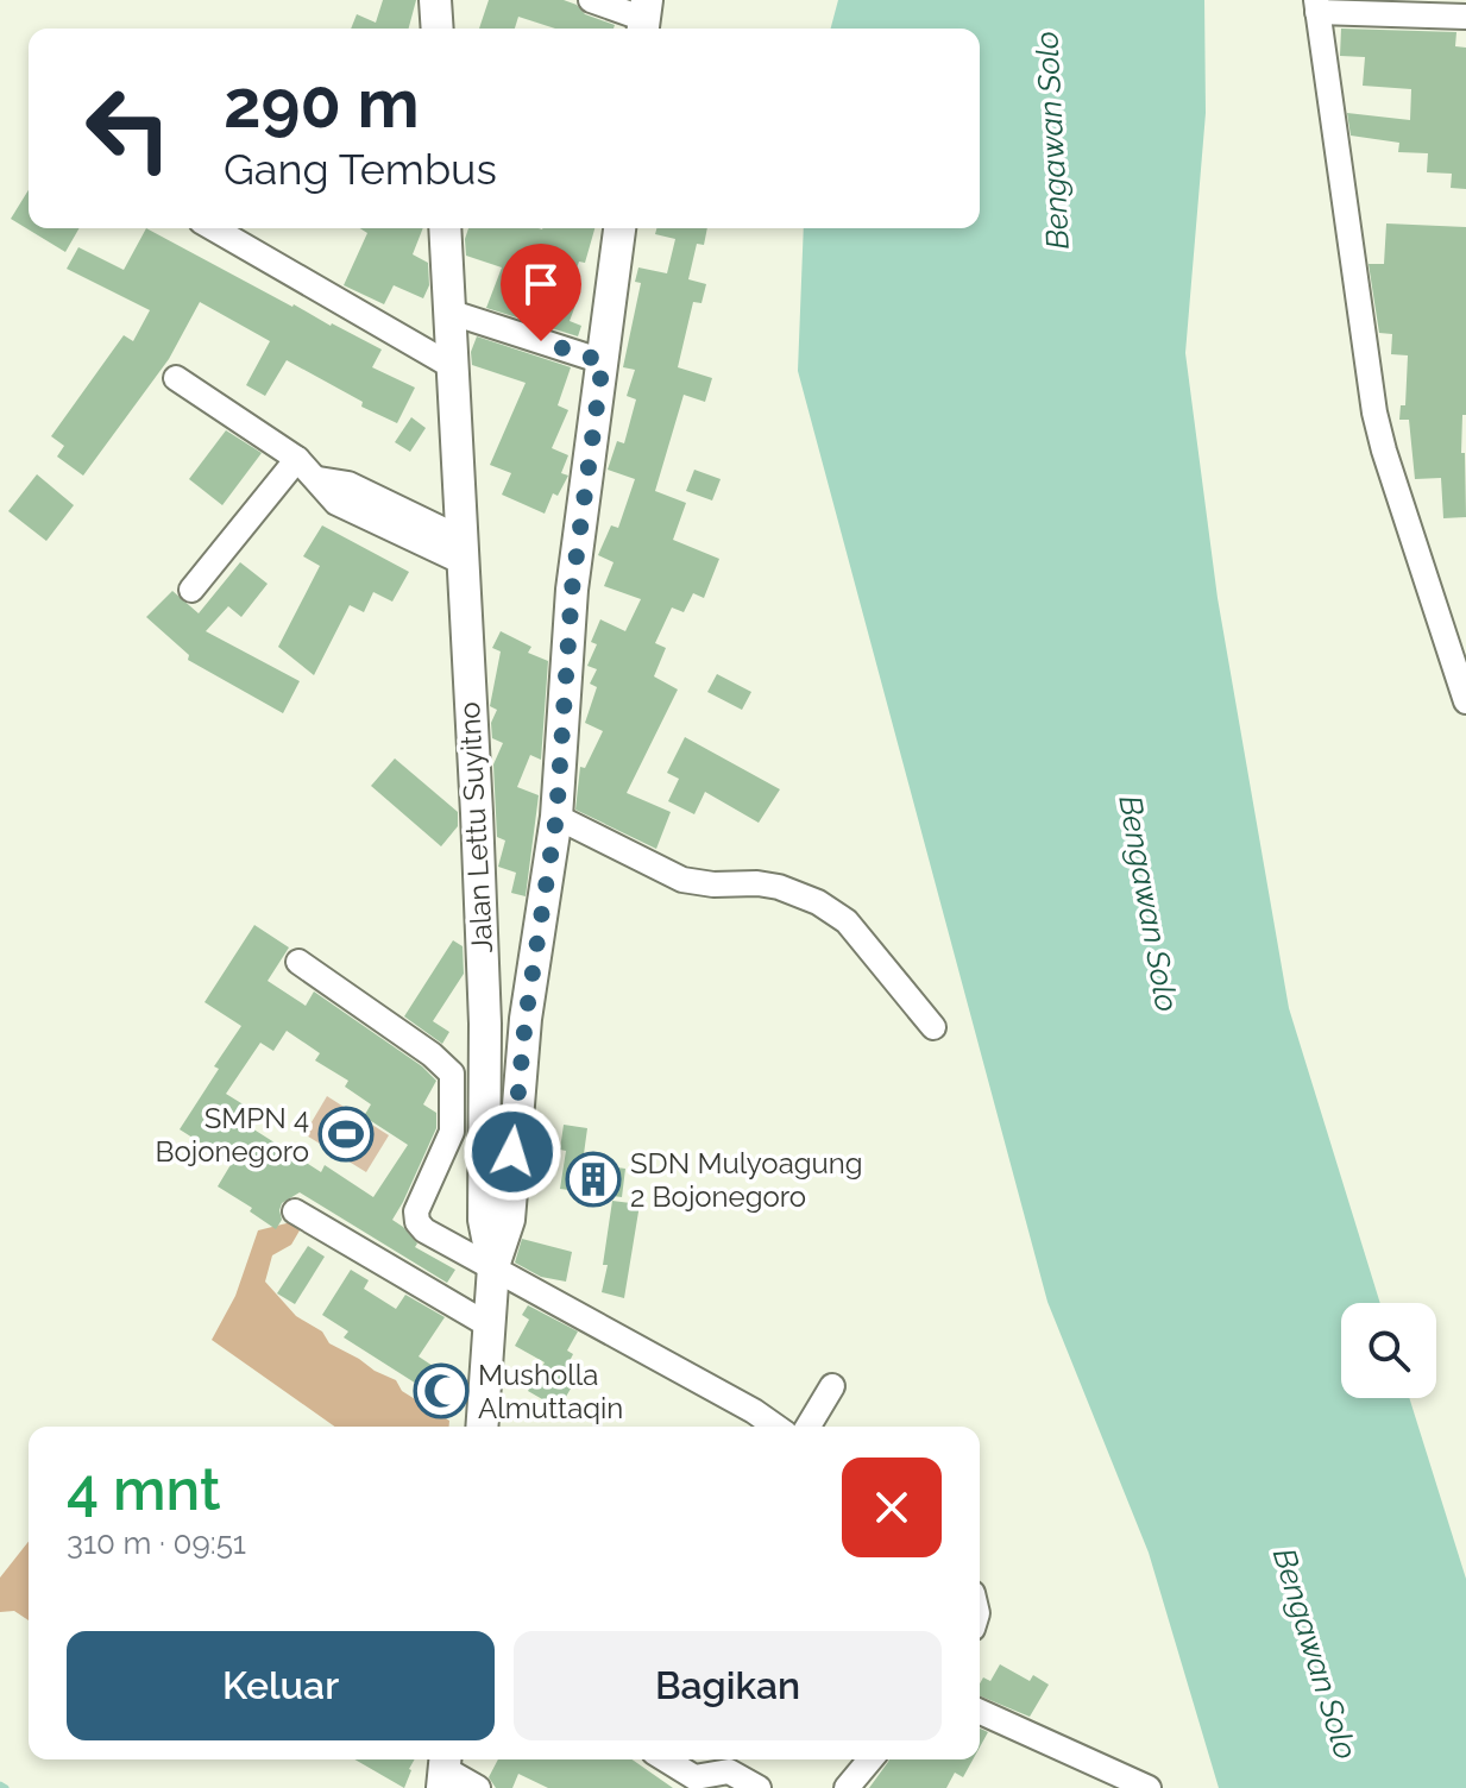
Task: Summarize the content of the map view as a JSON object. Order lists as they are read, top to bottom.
{
  "streets": {
    "main road": ["Jalan Lettu Suyitno"]
  },
  "water": ["Bengawan Solo"],
  "places": {
    "sports": ["SMPN 4 Bojonegoro"],
    "building": ["SDN Mulyoagung 2 Bojonegoro"],
    "mosque": ["Musholla Almuttaqin"]
  },
  "page": {
    "turn": ["290 m", "Gang Tembus"],
    "heading": ["4 mnt", "310 m · 09:51"],
    "buttons": ["Keluar", "Bagikan"]
  }
}
